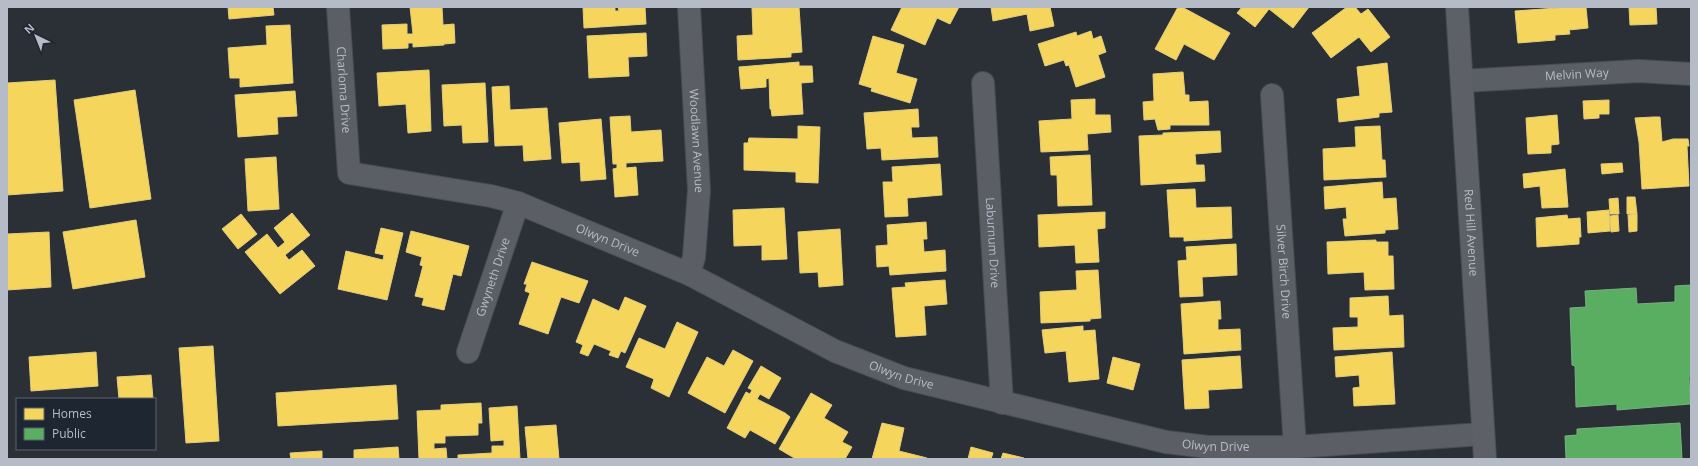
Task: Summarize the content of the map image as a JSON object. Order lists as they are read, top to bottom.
{
  "streets": {
    "main road": ["Red Hill Avenue"],
    "street": [
      "Melvin Way",
      "Charloma Drive",
      "Woodlawn Avenue",
      "Olwyn Drive",
      "Laburnum Drive",
      "Silver Birch Drive",
      "Gwyneth Drive"
    ]
  },
  "crossings": [
    ["Melvin Way", "Red Hill Avenue"],
    ["Charloma Drive", "Olwyn Drive"],
    ["Woodlawn Avenue", "Olwyn Drive"],
    ["Red Hill Avenue", "Olwyn Drive"],
    ["Olwyn Drive", "Laburnum Drive"],
    ["Olwyn Drive", "Silver Birch Drive"],
    ["Olwyn Drive", "Gwyneth Drive"]
  ],
  "legend": ["Homes", "Public"],
  "north": "top left"
}
